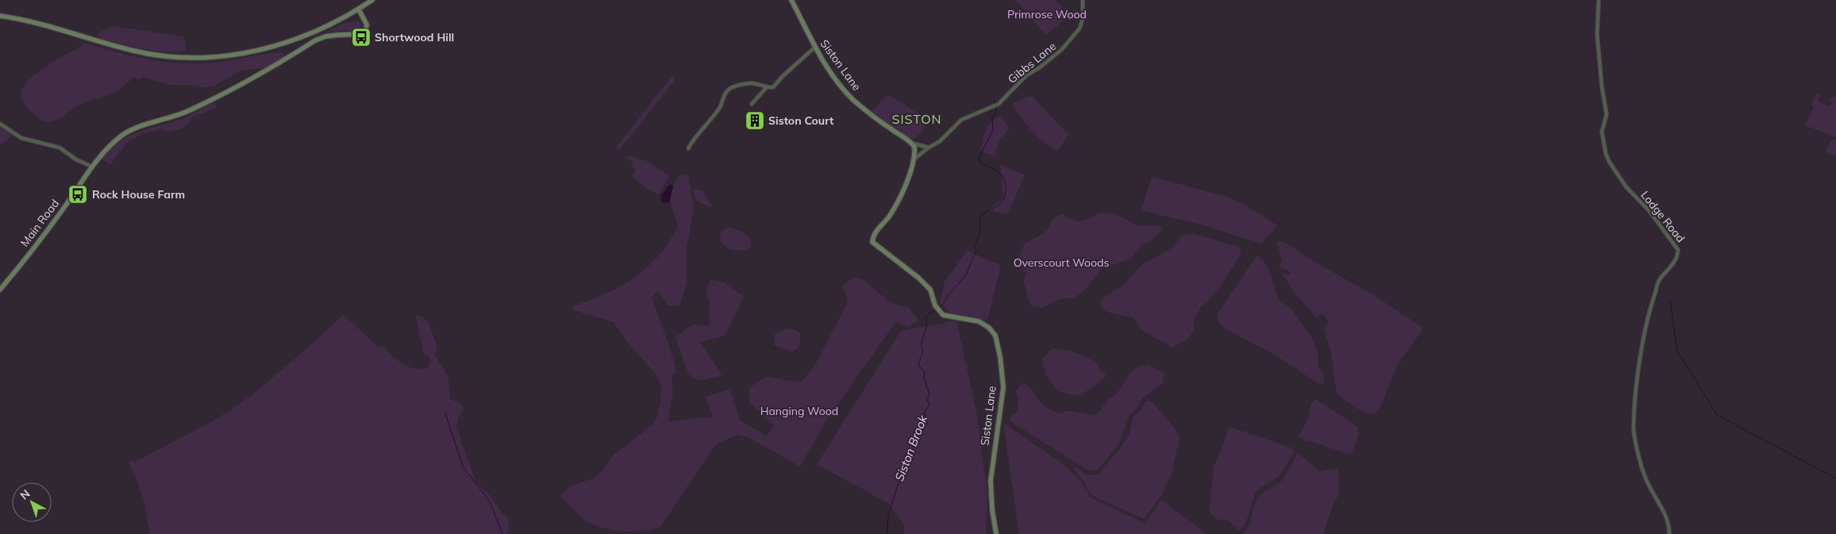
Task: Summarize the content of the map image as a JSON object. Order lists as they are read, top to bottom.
{
  "streets": {
    "main road": ["Siston Lane", "Main Road"],
    "street": ["Gibbs Lane", "Lodge Road"]
  },
  "crossings": [
    ["Gibbs Lane", "Siston Lane"]
  ],
  "districts": ["SISTON"],
  "water": ["Siston Brook"],
  "parks": ["Primrose Wood", "Overscourt Woods", "Hanging Wood"],
  "places": {
    "bus stop": ["Shortwood Hill", "Rock House Farm"],
    "building": ["Siston Court"]
  },
  "north": "top left"
}
